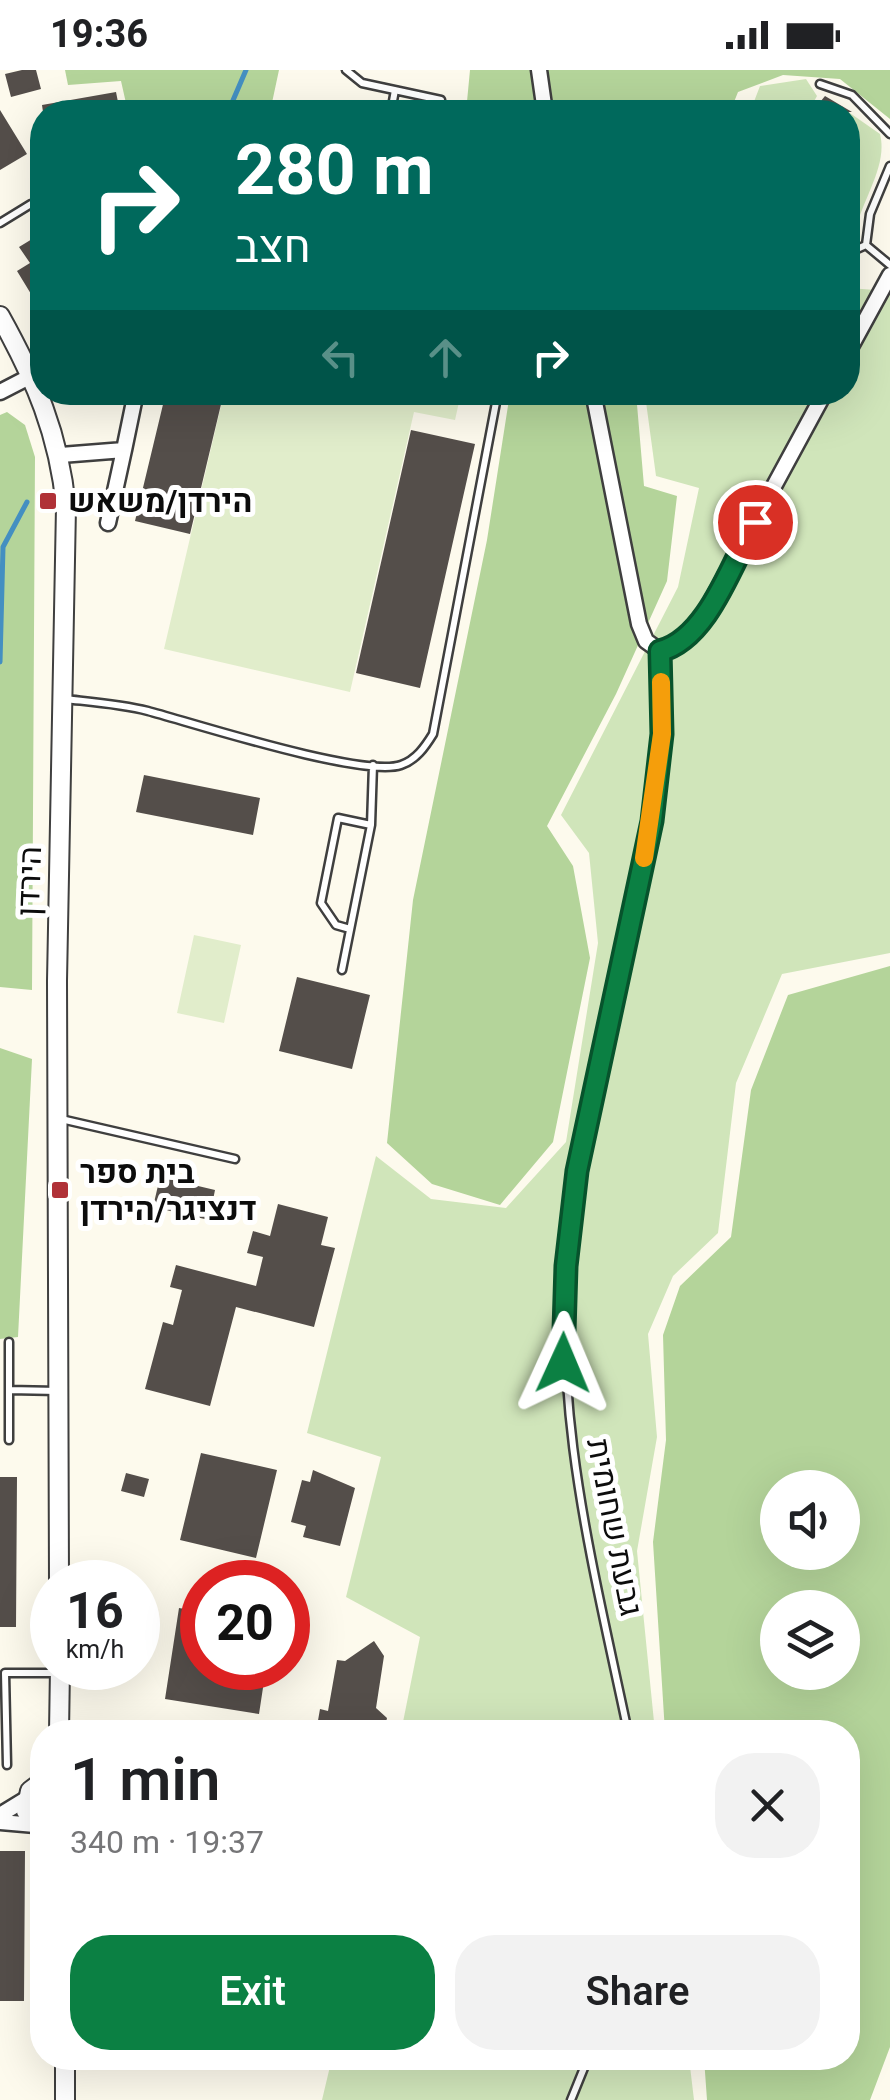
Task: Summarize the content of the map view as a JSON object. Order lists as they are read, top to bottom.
{
  "streets": {
    "street": ["הירדן", "גבעת שחומית"]
  },
  "places": {
    "transit": ["הירדן/משאש", "בית ספר דנציגר/הירדן"]
  },
  "page": {
    "status": "19:36",
    "turn": ["280 m", "חצב"],
    "speed": "16 km/h",
    "limit": "20",
    "heading": ["1 min", "340 m · 19:37"],
    "buttons": ["Exit", "Share"]
  }
}
